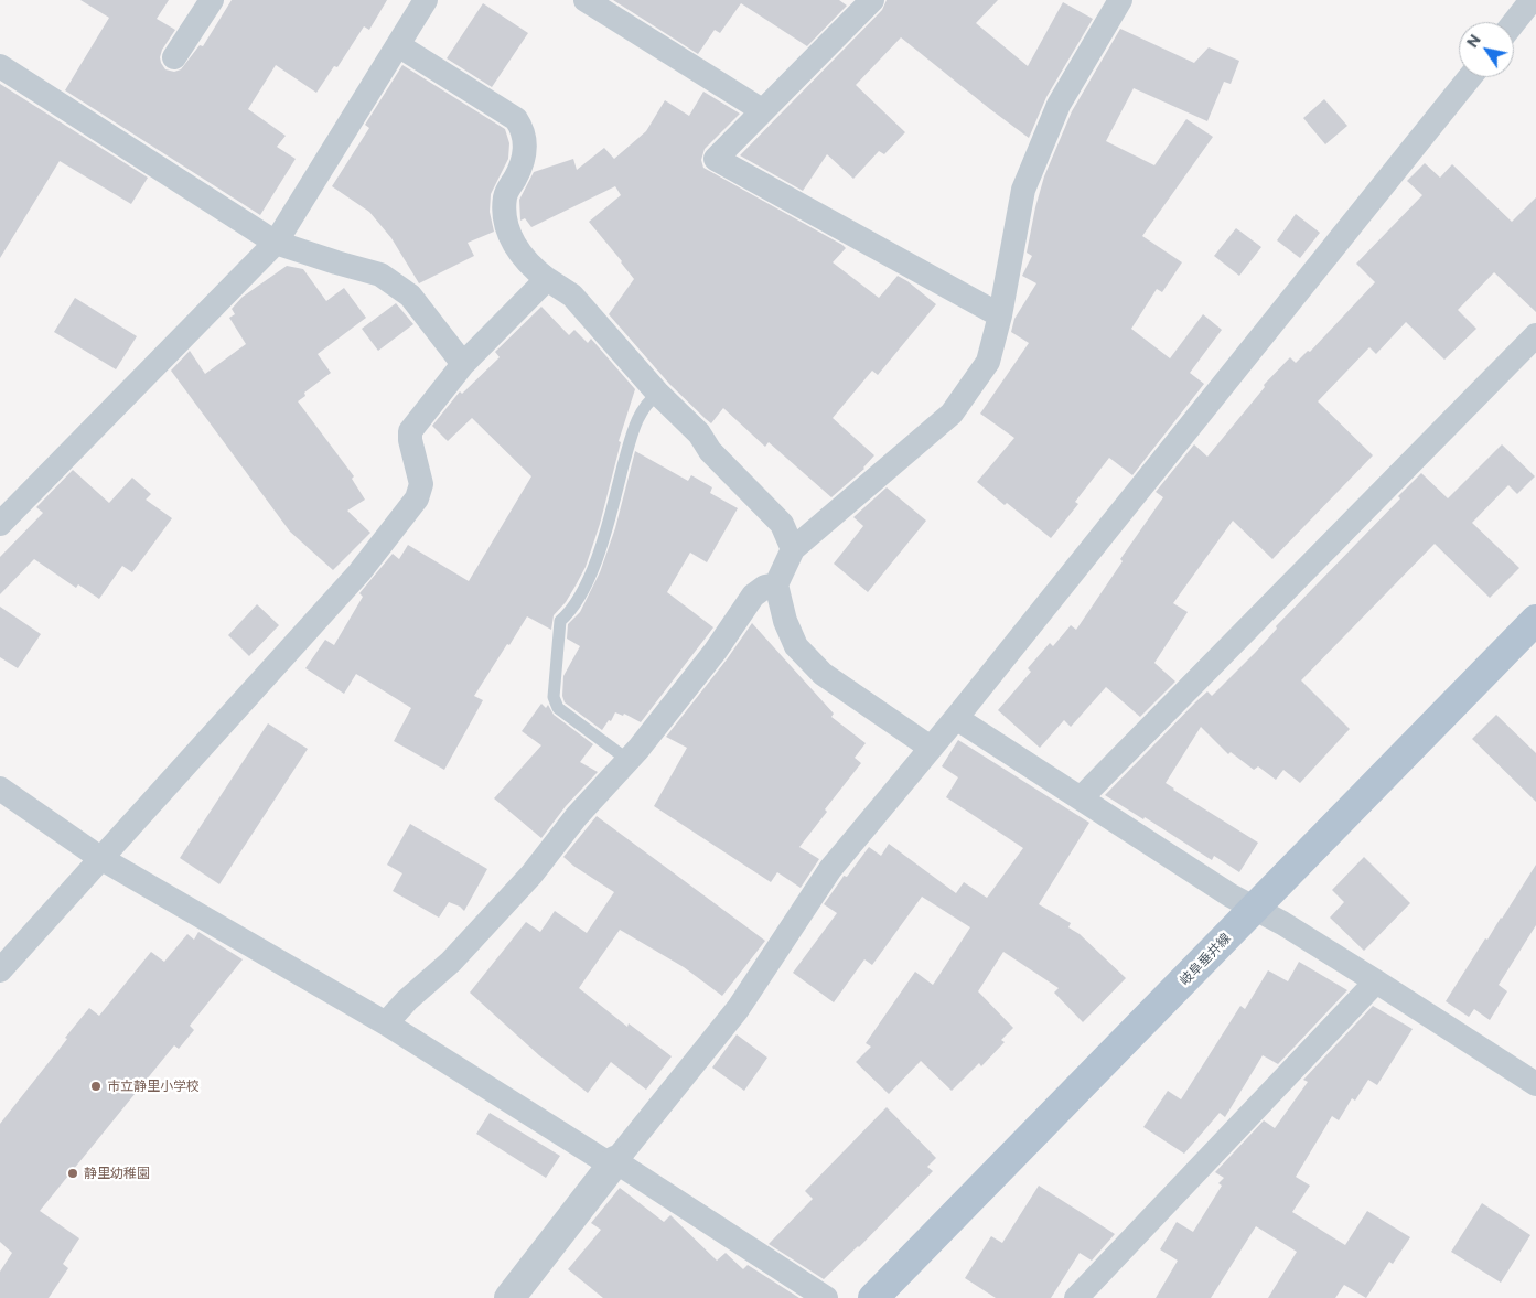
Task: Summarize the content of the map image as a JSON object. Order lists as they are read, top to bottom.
{
  "streets": {
    "main road": ["岐阜垂井線"]
  },
  "places": ["市立静里小学校", "静里幼稚園"],
  "north": "top left"
}
